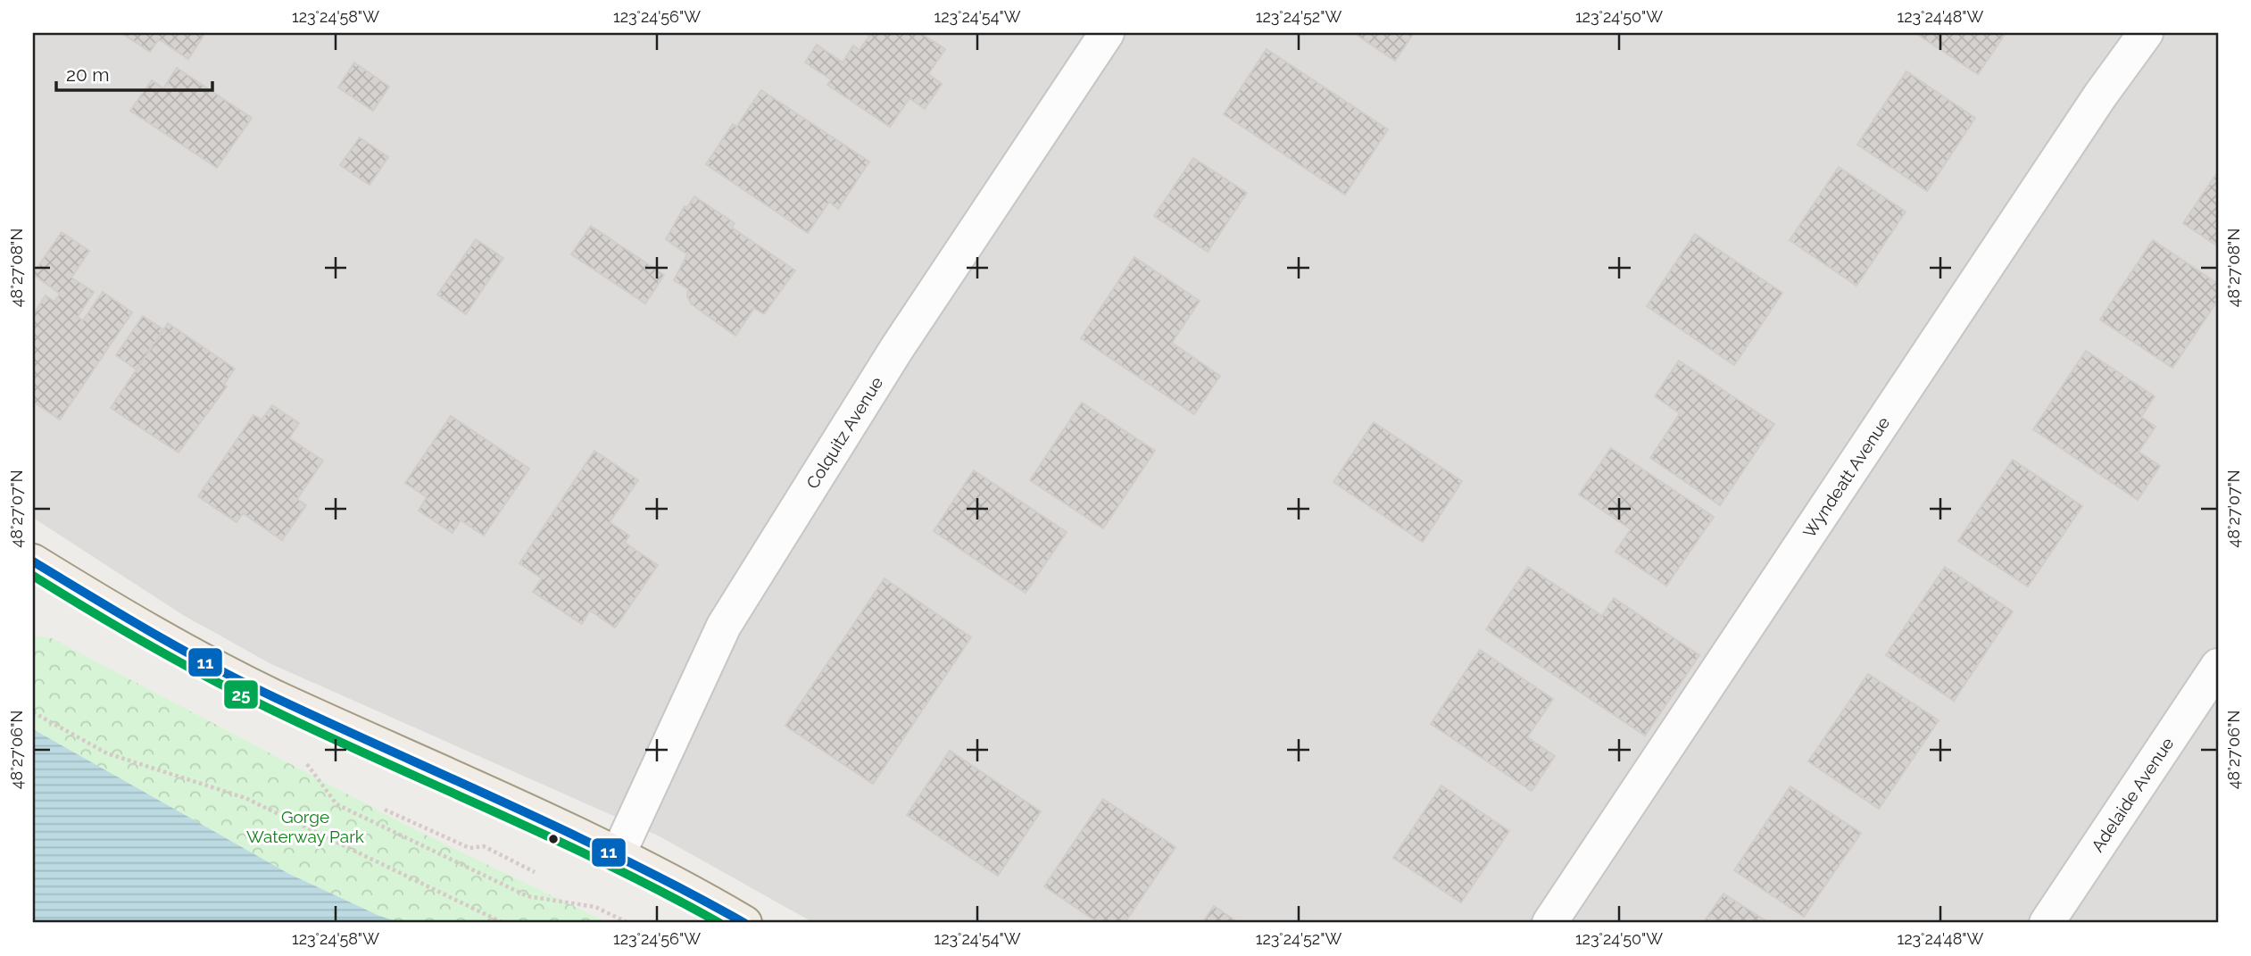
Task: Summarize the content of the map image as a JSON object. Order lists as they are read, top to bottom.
{
  "streets": {
    "street": ["Colquitz Avenue", "Wyndeatt Avenue", "Adelaide Avenue"]
  },
  "parks": ["Gorge Waterway Park"],
  "lines": ["transit line 11", "transit line 25"],
  "scale_bar": "20 m",
  "coordinates": [
    "123°24'58\"W",
    "123°24'56\"W",
    "123°24'54\"W",
    "123°24'52\"W",
    "123°24'50\"W",
    "123°24'48\"W",
    "48°27'08\"N",
    "48°27'07\"N",
    "48°27'06\"N"
  ]
}
